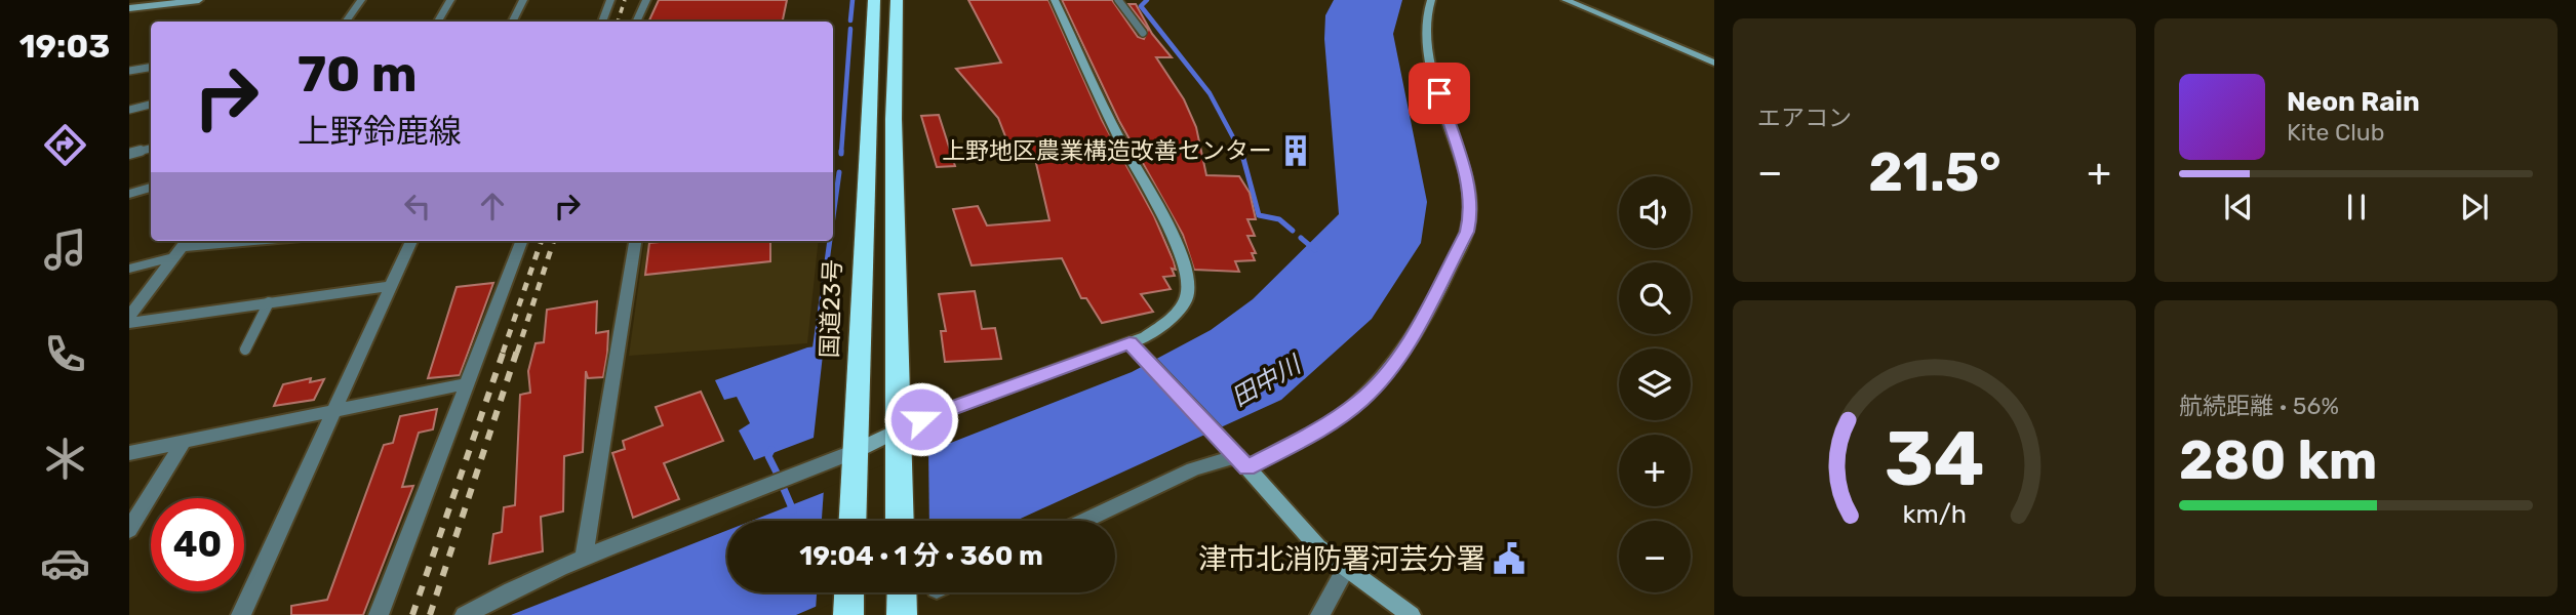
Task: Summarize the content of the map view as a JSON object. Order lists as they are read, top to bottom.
{
  "streets": {
    "highway": ["国道23号"]
  },
  "water": ["田中川"],
  "places": {
    "building": ["上野地区農業構造改善センター"],
    "public building": ["津市北消防署河芸分署"]
  },
  "page": {
    "tabs": "19:03",
    "tile": [
      "エアコン",
      ["航続距離 · 56%", "280 km"]
    ],
    "turn": ["70 m", "上野鈴鹿線"],
    "song": ["Neon Rain", "Kite Club"],
    "heat": ["−", "21.5°", "+"],
    "map_buttons": ["+", "−"],
    "limit": "40",
    "trip": "19:04 · 1 分 · 360 m",
    "gauge": ["34", "km/h"]
  }
}
